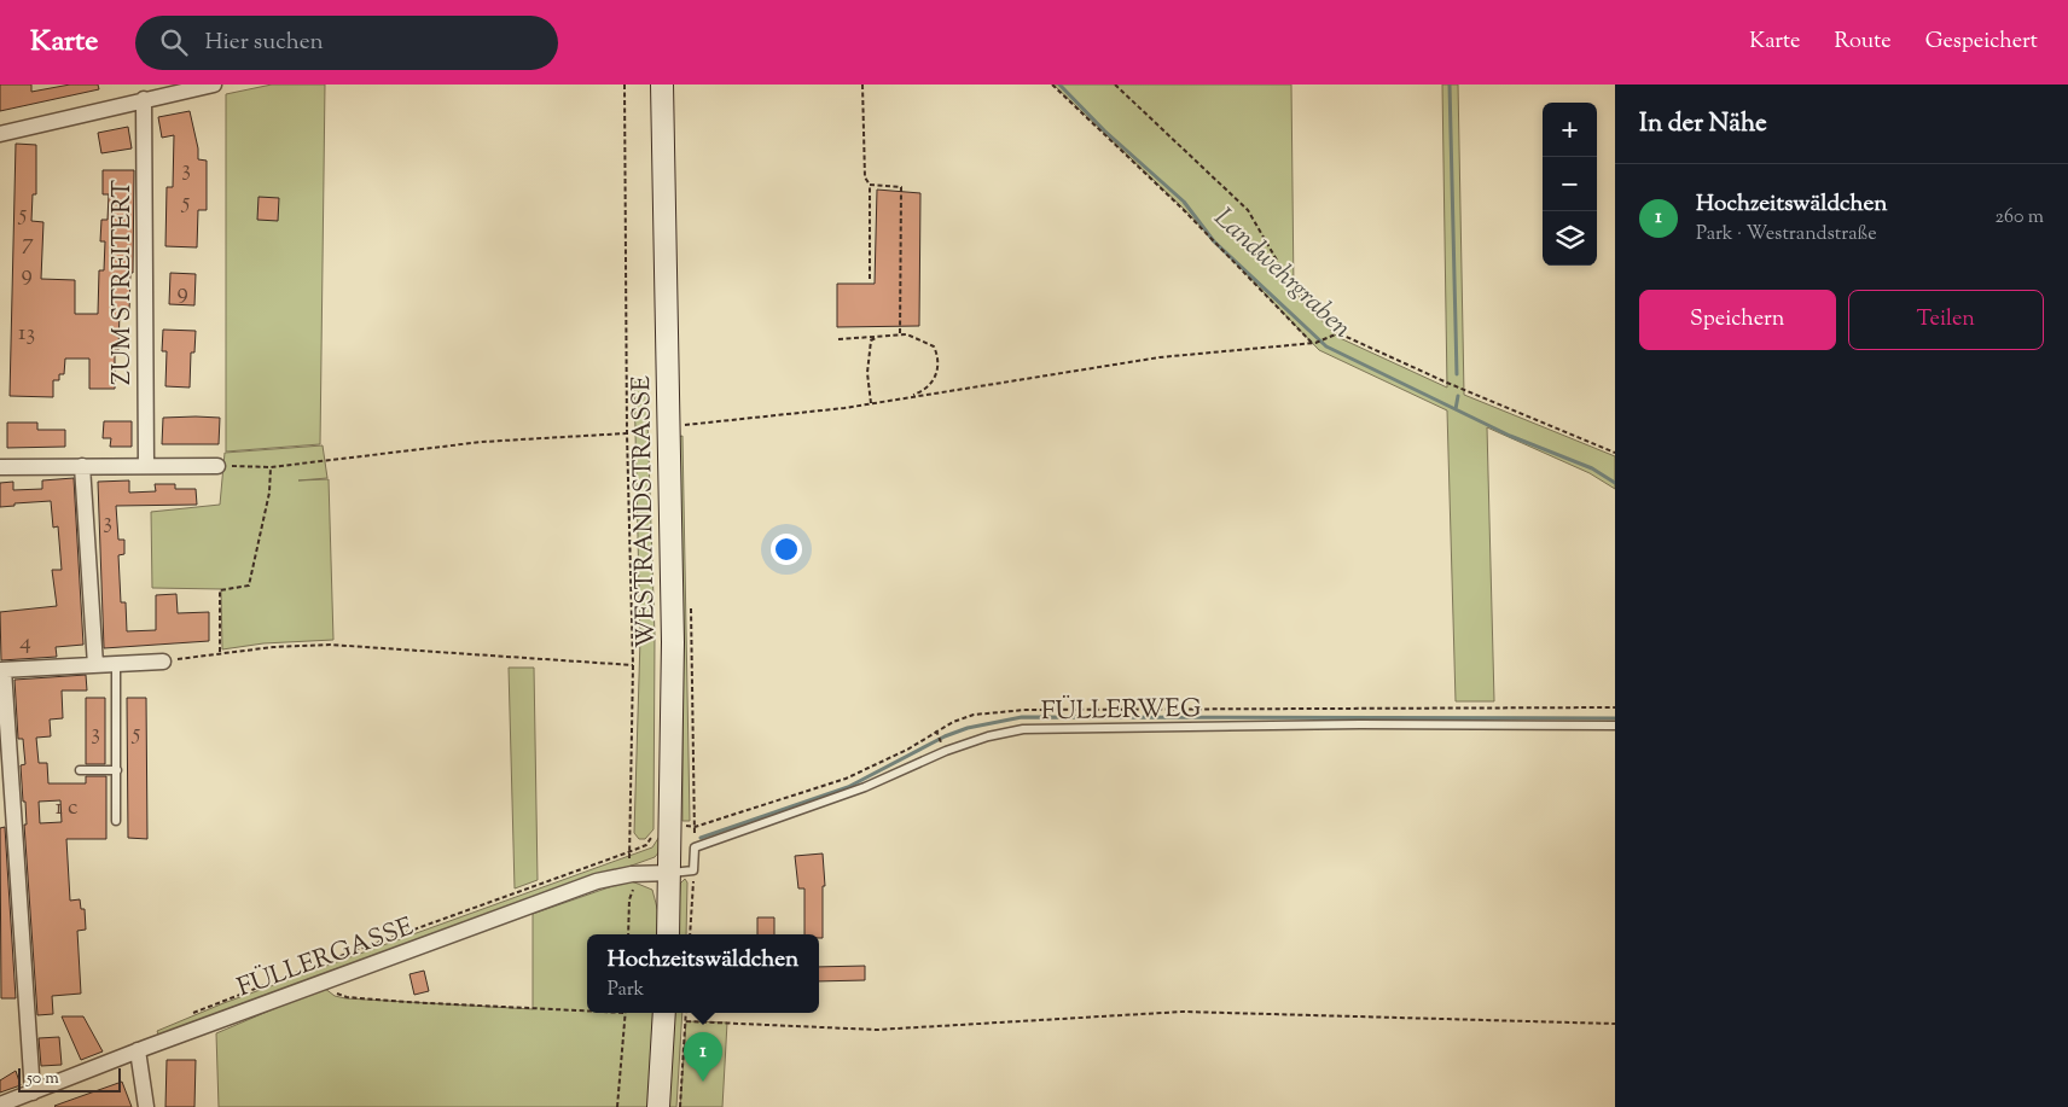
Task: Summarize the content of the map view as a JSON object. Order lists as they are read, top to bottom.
{
  "streets": {
    "main road": ["WESTRANDSTRASSE"],
    "street": ["ZUM STREITERT", "FÜLLERGASSE"],
    "lane": ["FÜLLERWEG"]
  },
  "crossings": [
    ["WESTRANDSTRASSE", "FÜLLERGASSE"]
  ],
  "water": ["Landwehrgraben"],
  "house_numbers": [
    "3",
    "5",
    "5",
    "7",
    "9",
    "9",
    "13",
    "3",
    "4",
    "3",
    "5",
    "1 c"
  ],
  "scale_bar": "50 m",
  "page": {
    "header": "Karte",
    "search": "Hier suchen",
    "nav": ["Karte", "Route", "Gespeichert"],
    "heading": "In der Nähe",
    "map_buttons": ["+", "−"],
    "list": [
      {
        "mark": "1",
        "name": "Hochzeitswäldchen",
        "note": "Park · Westrandstraße",
        "value": "260 m"
      }
    ],
    "buttons": ["Speichern", "Teilen"],
    "popup": ["Hochzeitswäldchen", "Park"],
    "pins": "1",
    "scale": "50 m"
  }
}
